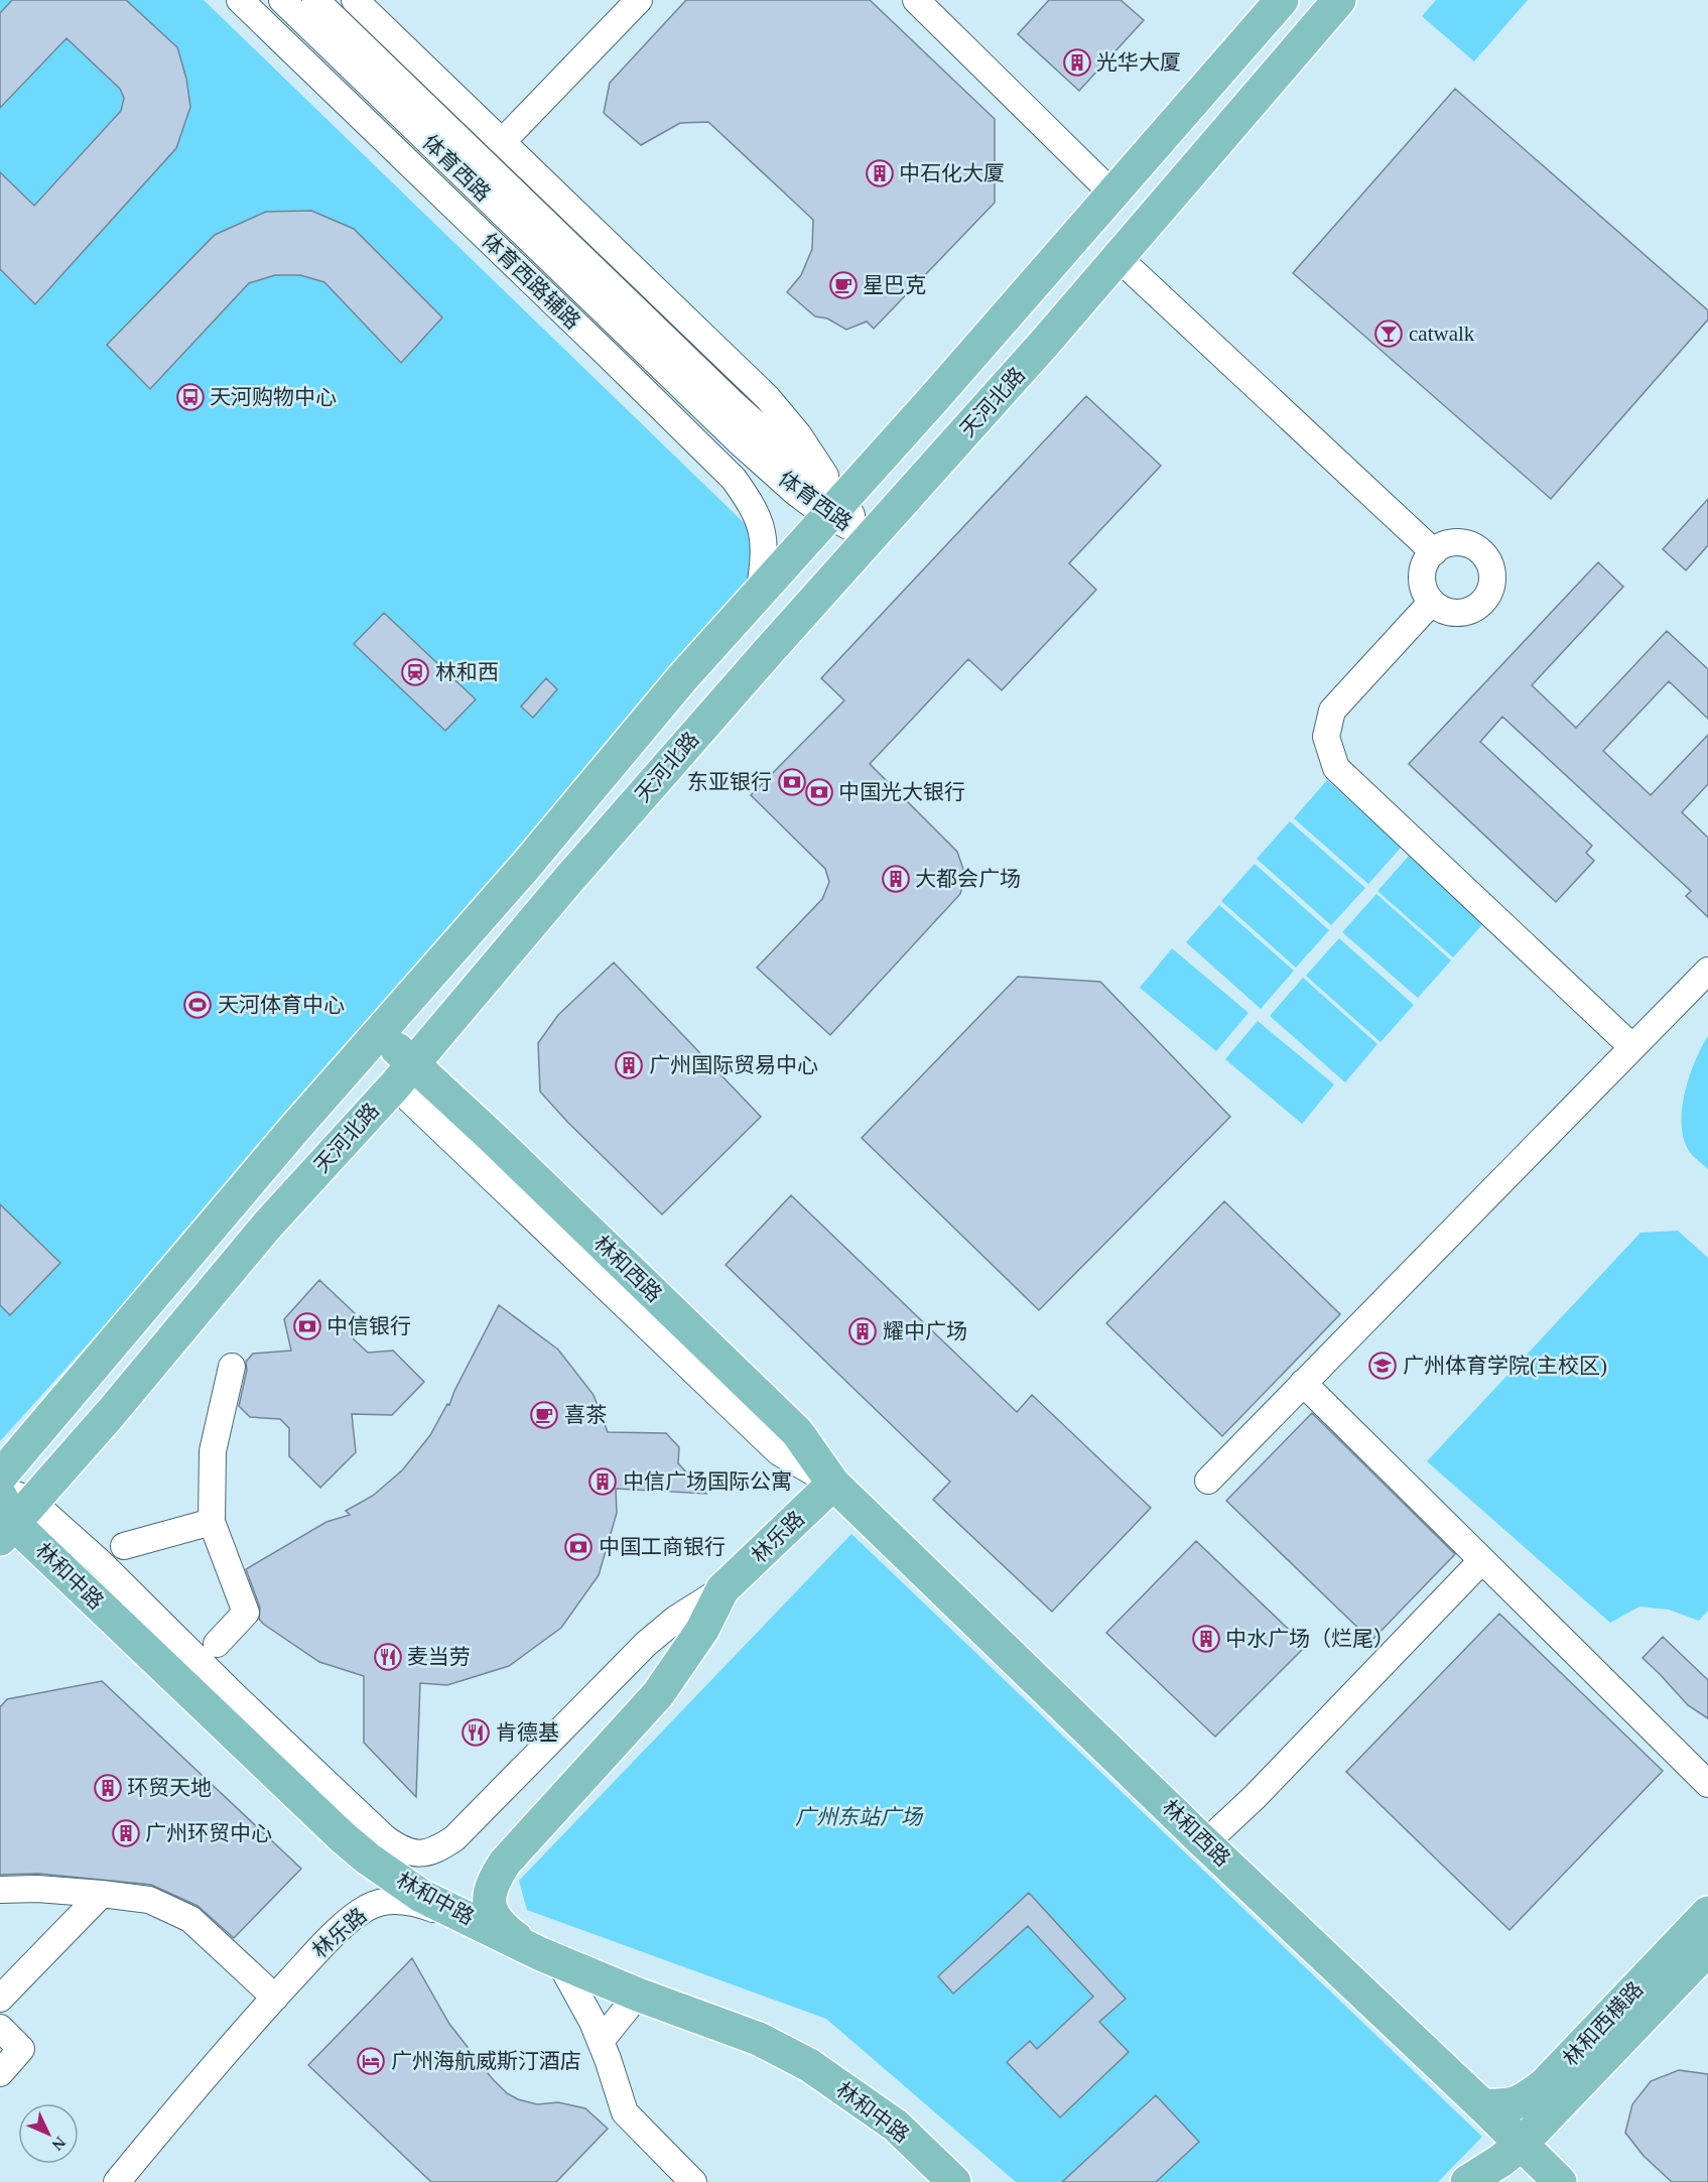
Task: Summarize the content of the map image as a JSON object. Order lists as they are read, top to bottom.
{
  "streets": {
    "main road": [
      "天河北路",
      "林和西路",
      "林乐路",
      "林和中路",
      "林和西横路"
    ],
    "street": ["体育西路", "体育西路辅路"]
  },
  "crossings": [
    ["体育西路", "天河北路"],
    ["体育西路辅路", "天河北路"],
    ["天河北路", "林和西路"],
    ["天河北路", "林和中路"],
    ["林和西路", "林乐路"],
    ["林和西路", "林和西横路"],
    ["林乐路", "林和中路"]
  ],
  "parks": ["广州东站广场"],
  "places": {
    "building": [
      "光华大厦",
      "中石化大厦",
      "大都会广场",
      "广州国际贸易中心",
      "耀中广场",
      "中信广场国际公寓",
      "中水广场（烂尾）",
      "环贸天地",
      "广州环贸中心"
    ],
    "cafe": ["星巴克", "喜茶"],
    "bar": ["catwalk"],
    "bus stop": ["天河购物中心"],
    "station": ["林和西"],
    "bank": [
      "东亚银行",
      "中国光大银行",
      "中信银行",
      "中国工商银行"
    ],
    "sports": ["天河体育中心"],
    "school or university": ["广州体育学院(主校区)"],
    "restaurant": ["麦当劳", "肯德基"],
    "hotel": ["广州海航威斯汀酒店"]
  },
  "north": "bottom right"
}
